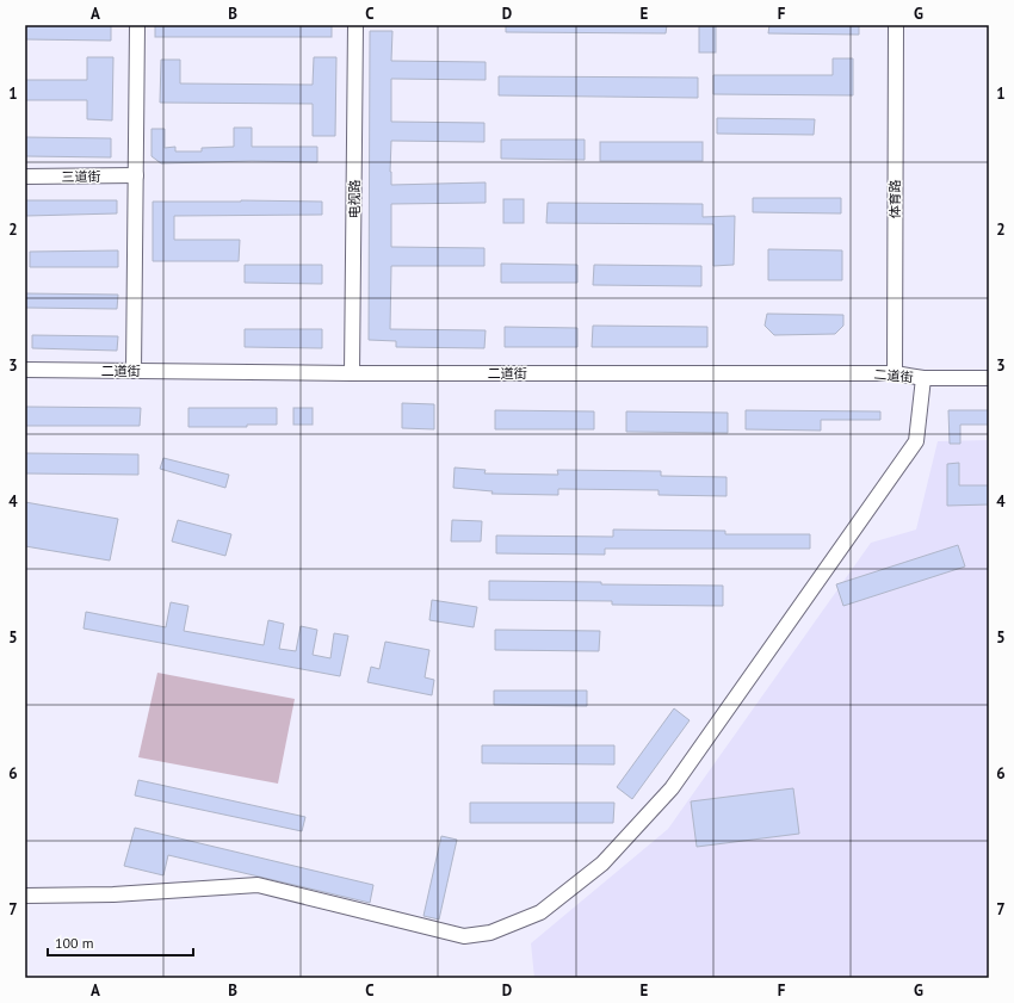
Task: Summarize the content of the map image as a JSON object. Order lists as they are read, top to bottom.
{
  "streets": {
    "street": [
      "三道街",
      "电视路",
      "体育路",
      "二道街"
    ]
  },
  "crossings": [
    ["电视路", "二道街"],
    ["体育路", "二道街"]
  ],
  "scale_bar": "100 m",
  "grid": {
    "columns": [
      "A",
      "B",
      "C",
      "D",
      "E",
      "F",
      "G"
    ],
    "rows": [
      "1",
      "2",
      "3",
      "4",
      "5",
      "6",
      "7"
    ]
  }
}
